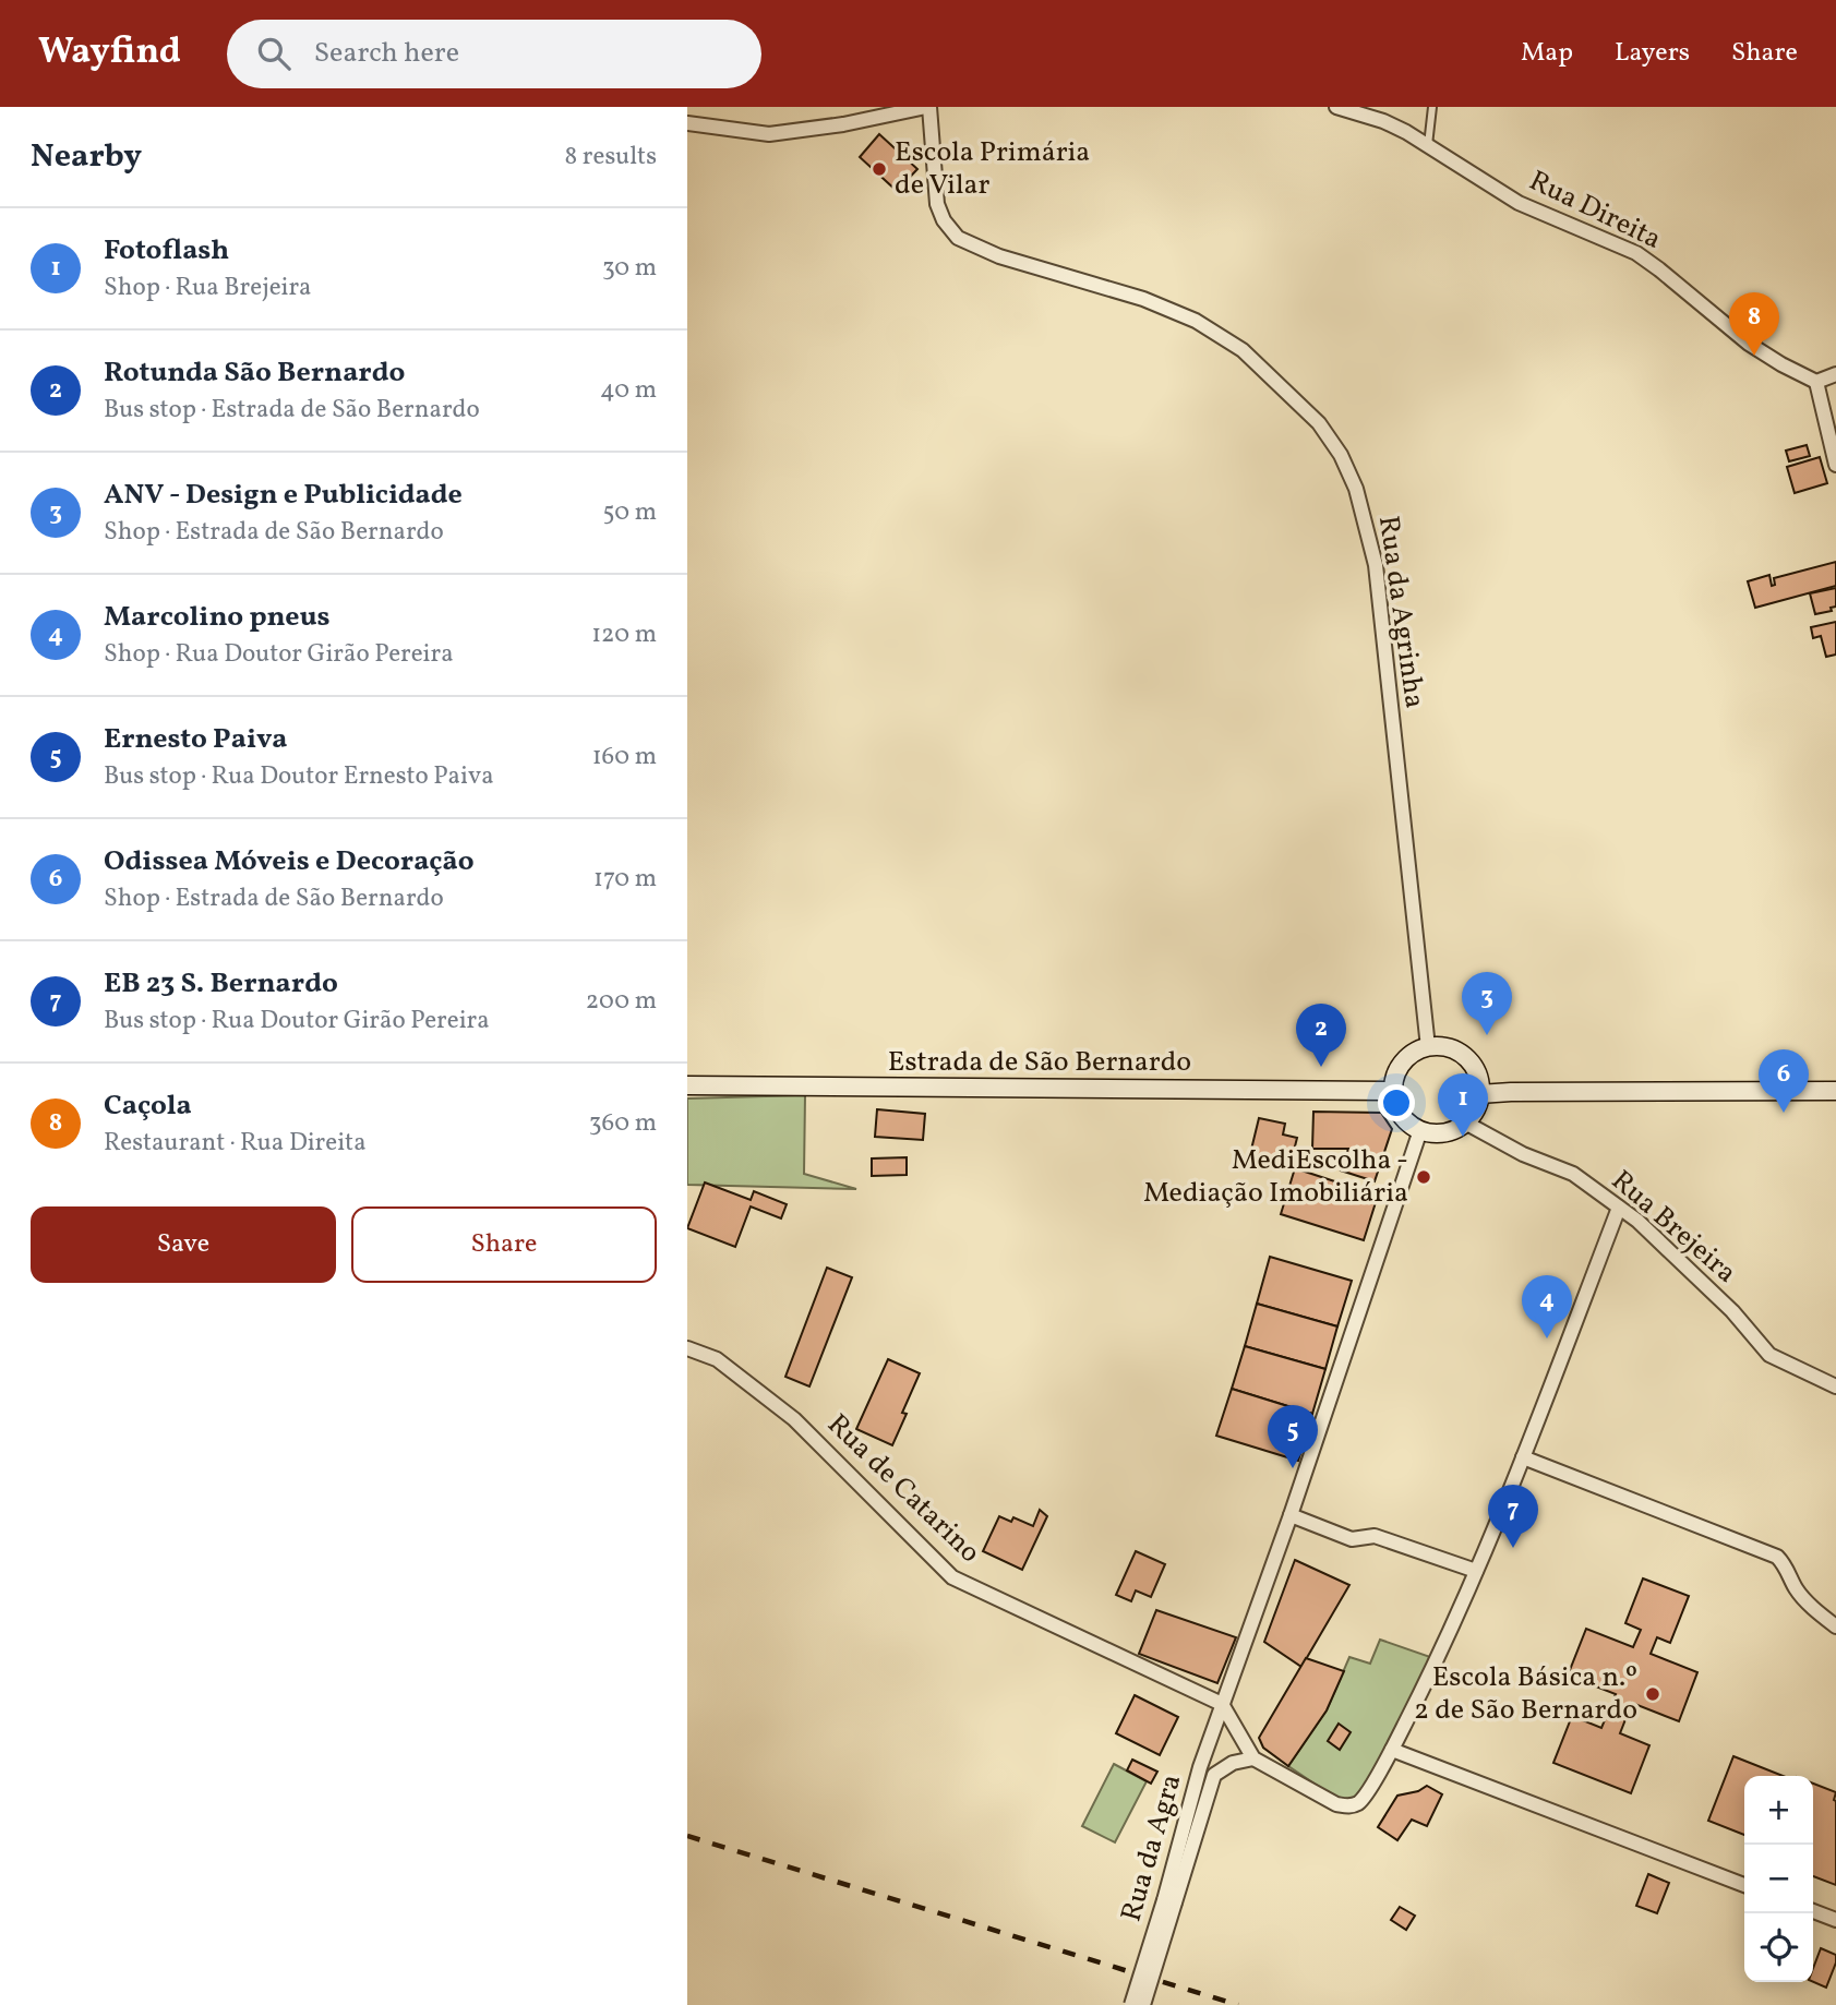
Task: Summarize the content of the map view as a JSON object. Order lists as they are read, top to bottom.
{
  "streets": {
    "main road": ["Estrada de São Bernardo"],
    "street": [
      "Rua Direita",
      "Rua da Agrinha",
      "Rua Brejeira",
      "Rua de Catarino",
      "Rua da Agra"
    ]
  },
  "crossings": [
    ["Rua da Agrinha", "Estrada de São Bernardo"],
    ["Rua da Agrinha", "Rua Brejeira"],
    ["Rua da Agrinha", "Rua da Agra"],
    ["Estrada de São Bernardo", "Rua Brejeira"],
    ["Estrada de São Bernardo", "Rua da Agra"],
    ["Rua Brejeira", "Rua da Agra"],
    ["Rua de Catarino", "Rua da Agra"]
  ],
  "places": ["Escola Primária de Vilar", "MediEscolha - Mediação Imobiliária", "Escola Básica n.º 2 de São Bernardo"],
  "page": {
    "header": "Wayfind",
    "search": "Search here",
    "nav": ["Map", "Layers", "Share"],
    "heading": ["Nearby", "8 results"],
    "list": [
      {
        "mark": "1",
        "name": "Fotoflash",
        "note": "Shop · Rua Brejeira",
        "value": "30 m"
      },
      {
        "mark": "2",
        "name": "Rotunda São Bernardo",
        "note": "Bus stop · Estrada de São Bernardo",
        "value": "40 m"
      },
      {
        "mark": "3",
        "name": "ANV - Design e Publicidade",
        "note": "Shop · Estrada de São Bernardo",
        "value": "50 m"
      },
      {
        "mark": "4",
        "name": "Marcolino pneus",
        "note": "Shop · Rua Doutor Girão Pereira",
        "value": "120 m"
      },
      {
        "mark": "5",
        "name": "Ernesto Paiva",
        "note": "Bus stop · Rua Doutor Ernesto Paiva",
        "value": "160 m"
      },
      {
        "mark": "6",
        "name": "Odissea Móveis e Decoração",
        "note": "Shop · Estrada de São Bernardo",
        "value": "170 m"
      },
      {
        "mark": "7",
        "name": "EB 23 S. Bernardo",
        "note": "Bus stop · Rua Doutor Girão Pereira",
        "value": "200 m"
      },
      {
        "mark": "8",
        "name": "Caçola",
        "note": "Restaurant · Rua Direita",
        "value": "360 m"
      }
    ],
    "pins": [
      "8",
      "3",
      "2",
      "6",
      "1",
      "4",
      "5",
      "7"
    ],
    "buttons": ["Save", "Share"],
    "map_buttons": ["+", "−"]
  }
}
